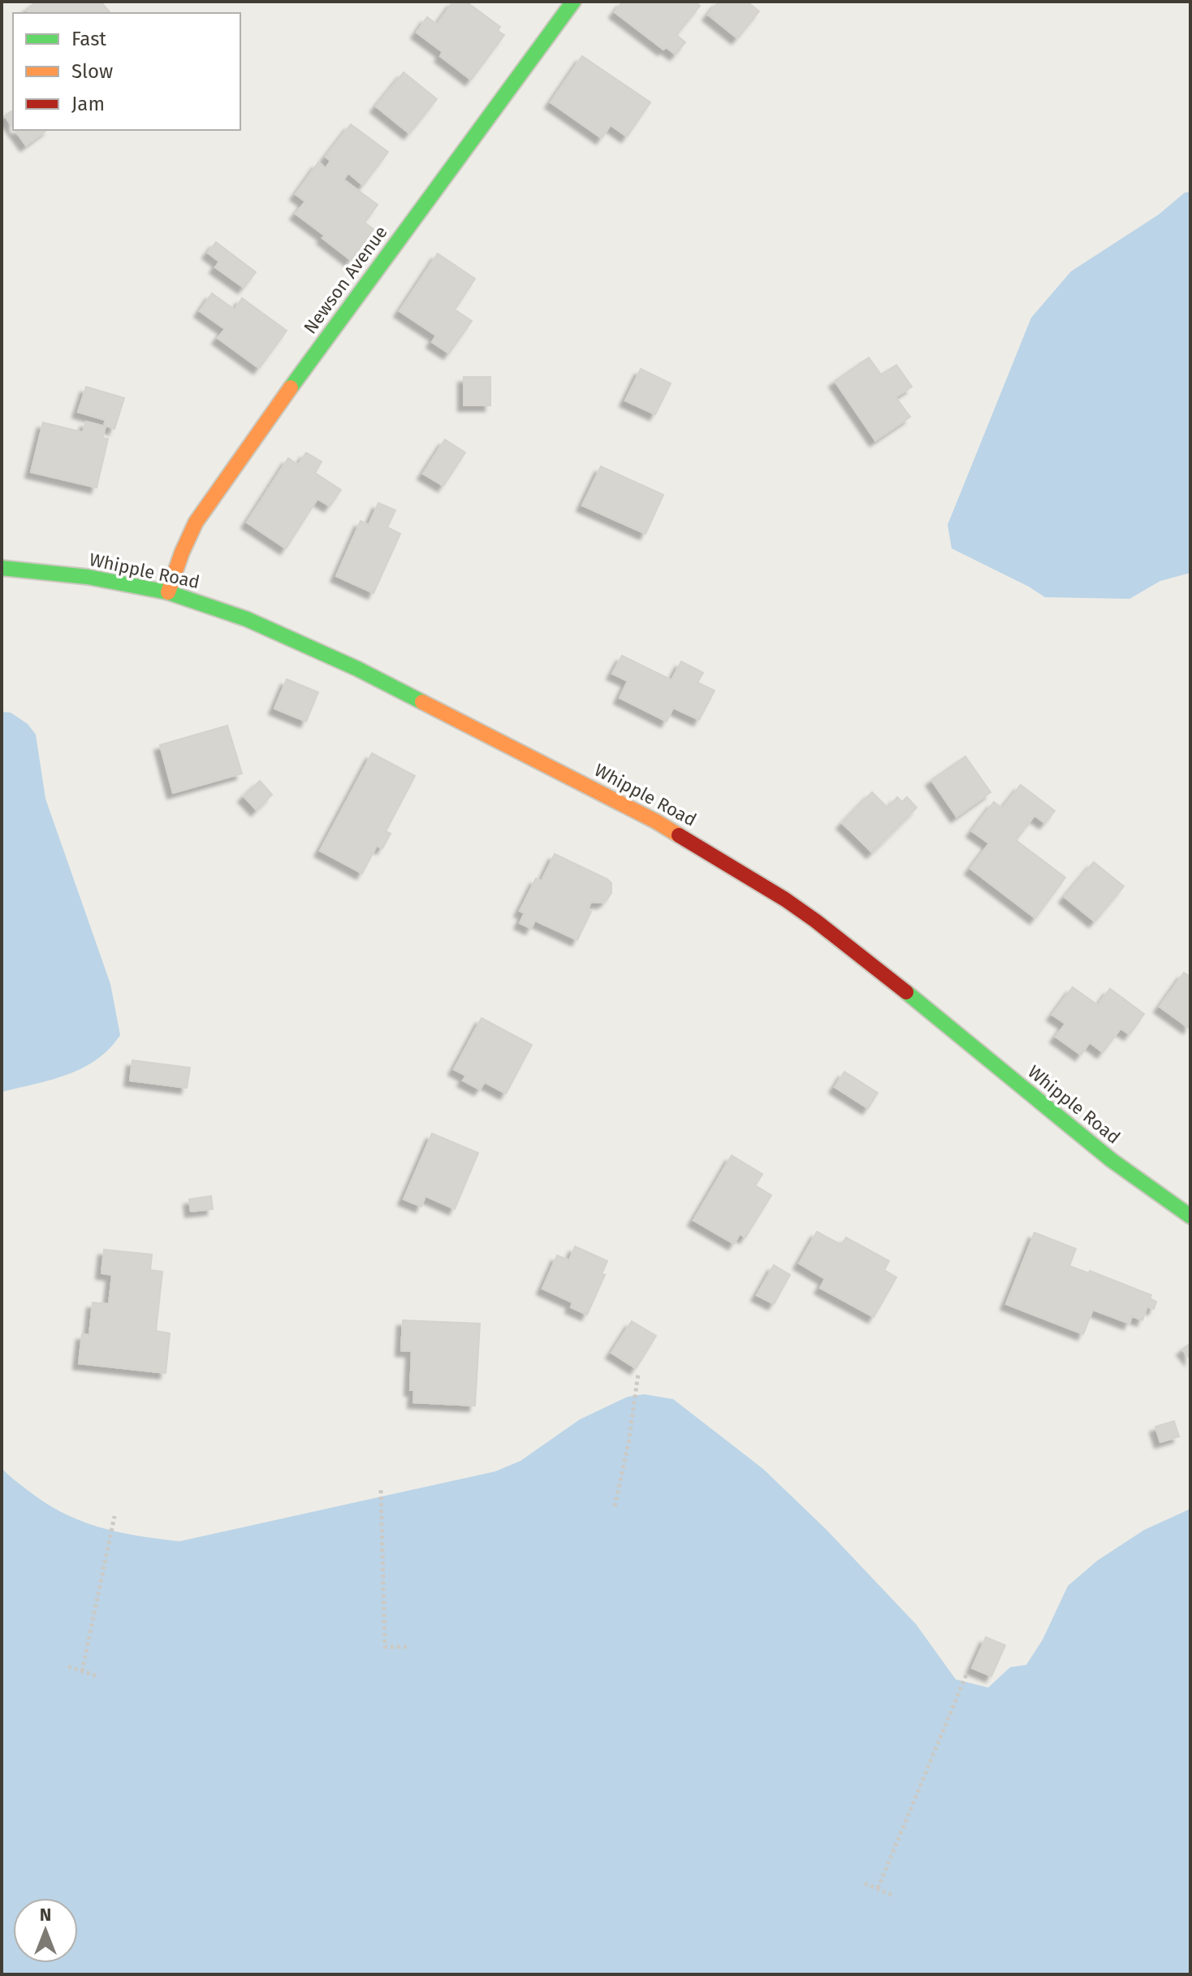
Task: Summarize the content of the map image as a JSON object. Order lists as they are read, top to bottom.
{
  "streets": {
    "main road": ["Newson Avenue", "Whipple Road"]
  },
  "crossings": [
    ["Newson Avenue", "Whipple Road"]
  ],
  "legend": ["Fast", "Slow", "Jam"],
  "north": "top"
}
